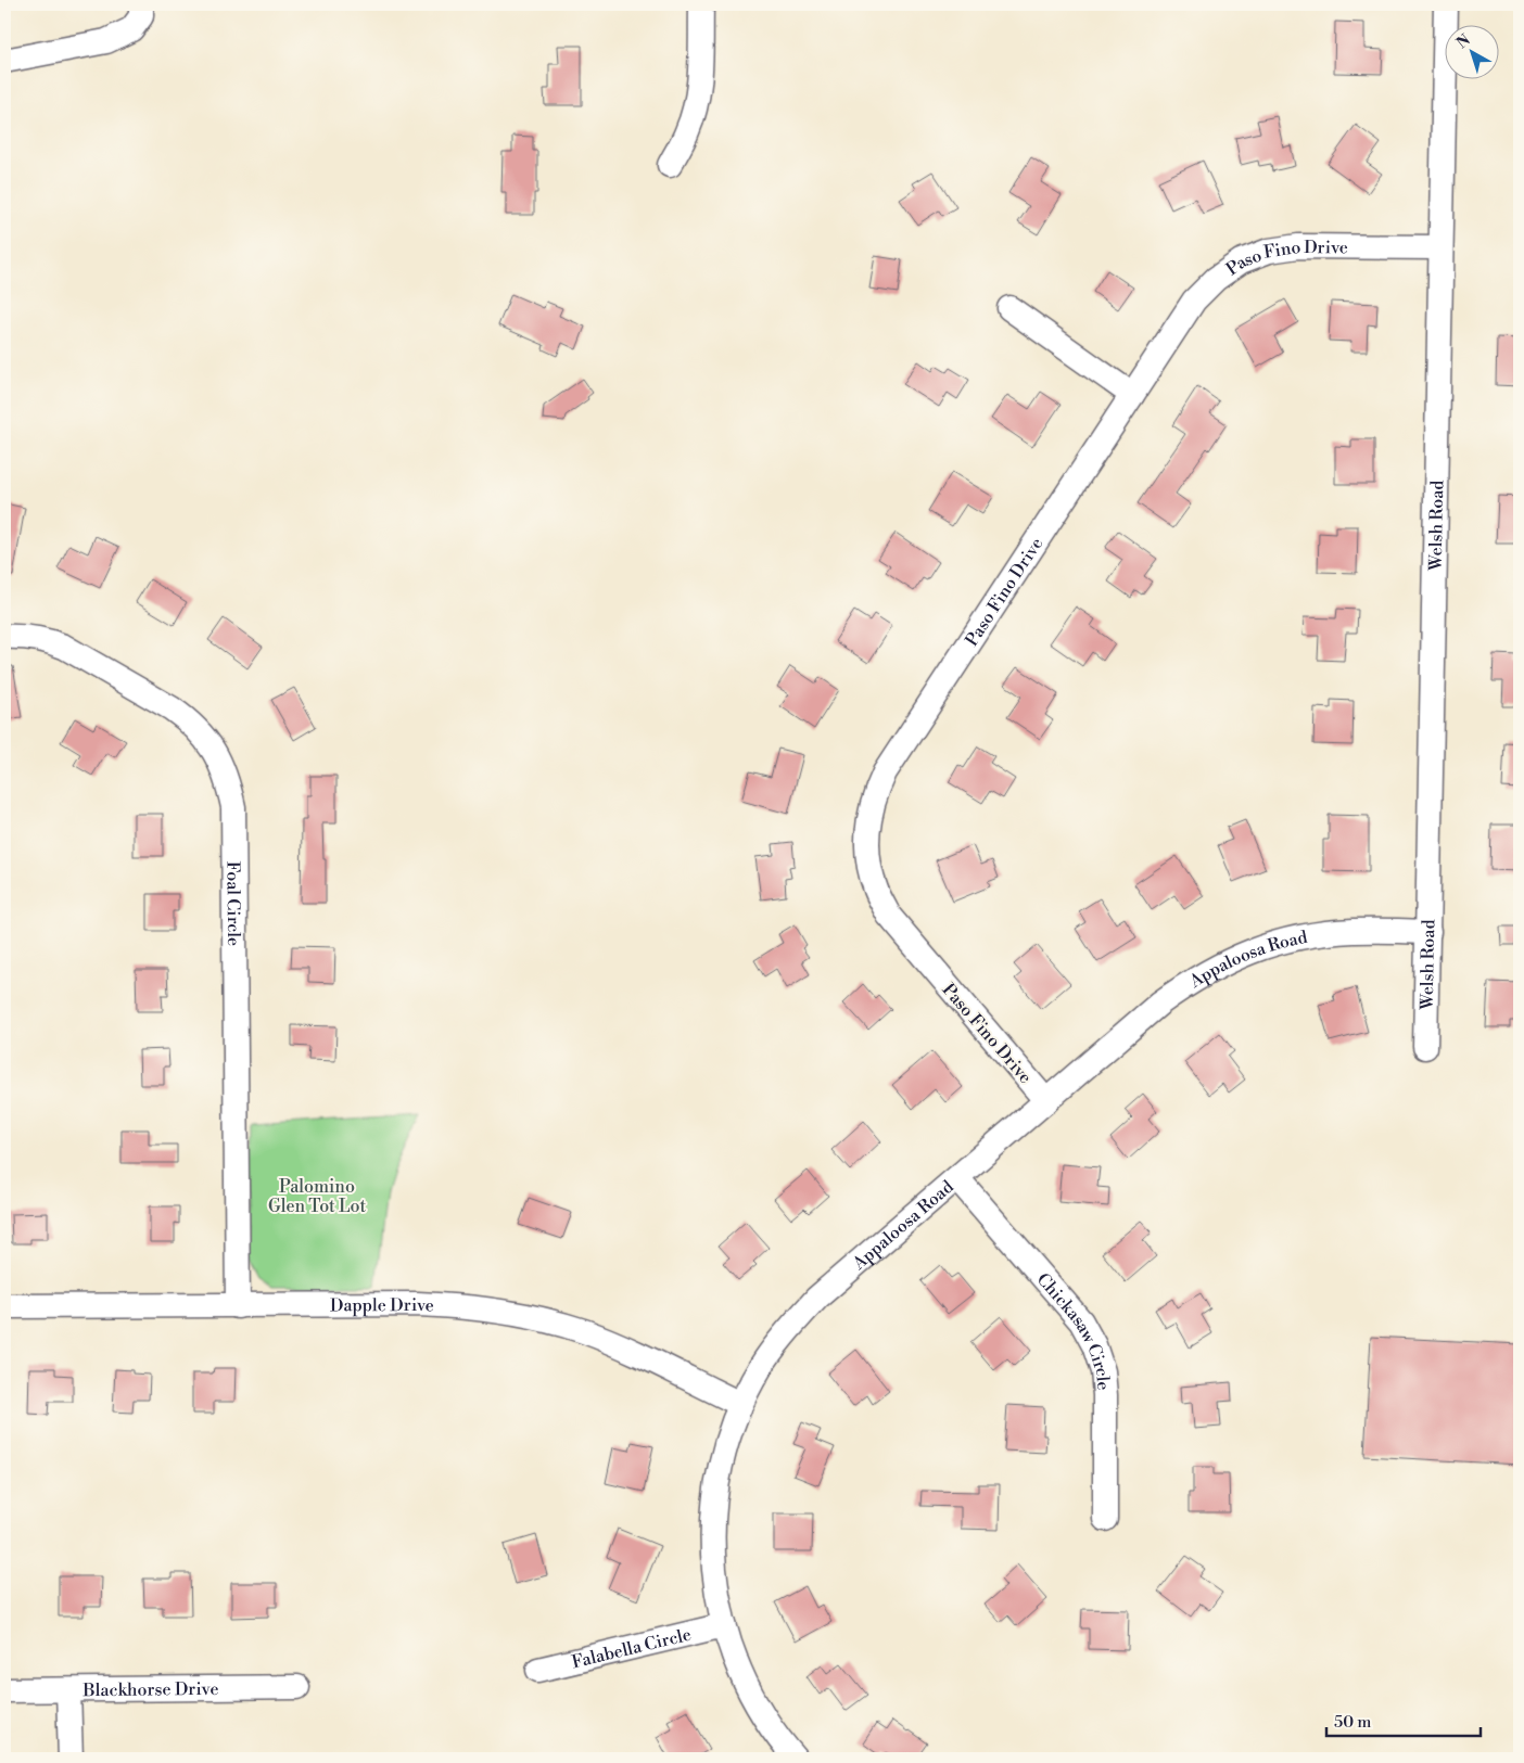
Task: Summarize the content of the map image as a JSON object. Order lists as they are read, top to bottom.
{
  "streets": {
    "street": [
      "Paso Fino Drive",
      "Welsh Road",
      "Foal Circle",
      "Appaloosa Road",
      "Dapple Drive",
      "Chickasaw Circle",
      "Falabella Circle",
      "Blackhorse Drive"
    ]
  },
  "crossings": [
    ["Paso Fino Drive", "Welsh Road"],
    ["Paso Fino Drive", "Appaloosa Road"],
    ["Welsh Road", "Appaloosa Road"],
    ["Foal Circle", "Dapple Drive"],
    ["Appaloosa Road", "Dapple Drive"],
    ["Appaloosa Road", "Chickasaw Circle"],
    ["Appaloosa Road", "Falabella Circle"]
  ],
  "parks": ["Palomino Glen Tot Lot"],
  "scale_bar": "50 m",
  "north": "top left"
}
